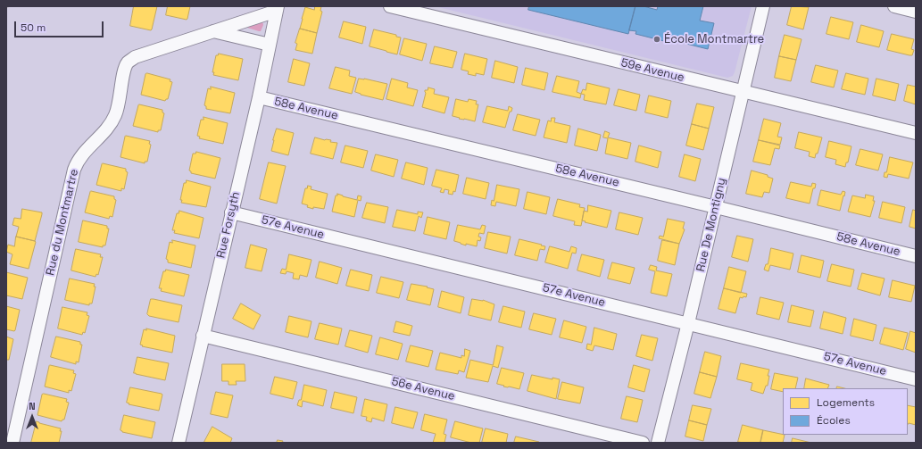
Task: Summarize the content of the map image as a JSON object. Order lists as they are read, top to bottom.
{
  "streets": {
    "street": [
      "59e Avenue",
      "58e Avenue",
      "Rue du Montmartre",
      "Rue Forsyth",
      "Rue De Montigny",
      "57e Avenue",
      "56e Avenue"
    ]
  },
  "crossings": [
    ["59e Avenue", "Rue De Montigny"],
    ["58e Avenue", "Rue Forsyth"],
    ["58e Avenue", "Rue De Montigny"],
    ["Rue du Montmartre", "Rue Forsyth"],
    ["Rue Forsyth", "57e Avenue"],
    ["Rue Forsyth", "56e Avenue"],
    ["Rue De Montigny", "57e Avenue"]
  ],
  "places": ["École Montmartre"],
  "legend": ["Logements", "Écoles"],
  "scale_bar": "50 m",
  "north": "top"
}
